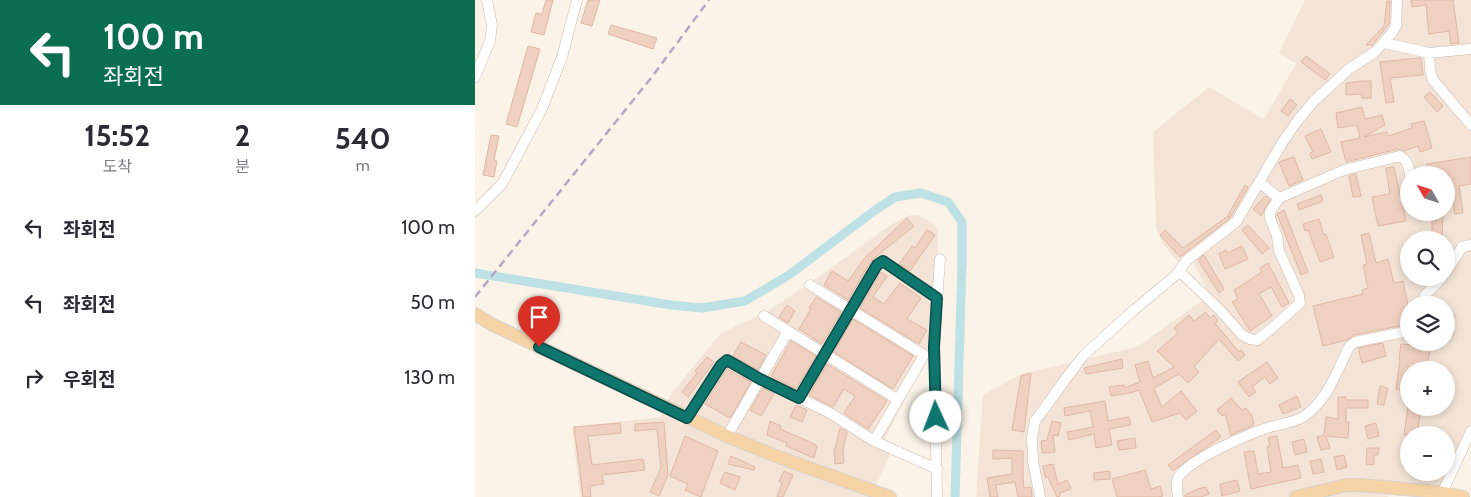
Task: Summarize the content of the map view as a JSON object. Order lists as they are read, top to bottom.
{
  "north": "top left",
  "page": {
    "turn": ["100 m", "좌회전"],
    "eta": [
      "15:52",
      "도착",
      "2",
      "분",
      "540",
      "m"
    ],
    "map_buttons": ["+", "−"],
    "list": [
      {
        "name": "좌회전",
        "value": "100 m"
      },
      {
        "name": "좌회전",
        "value": "50 m"
      },
      {
        "name": "우회전",
        "value": "130 m"
      }
    ]
  }
}
